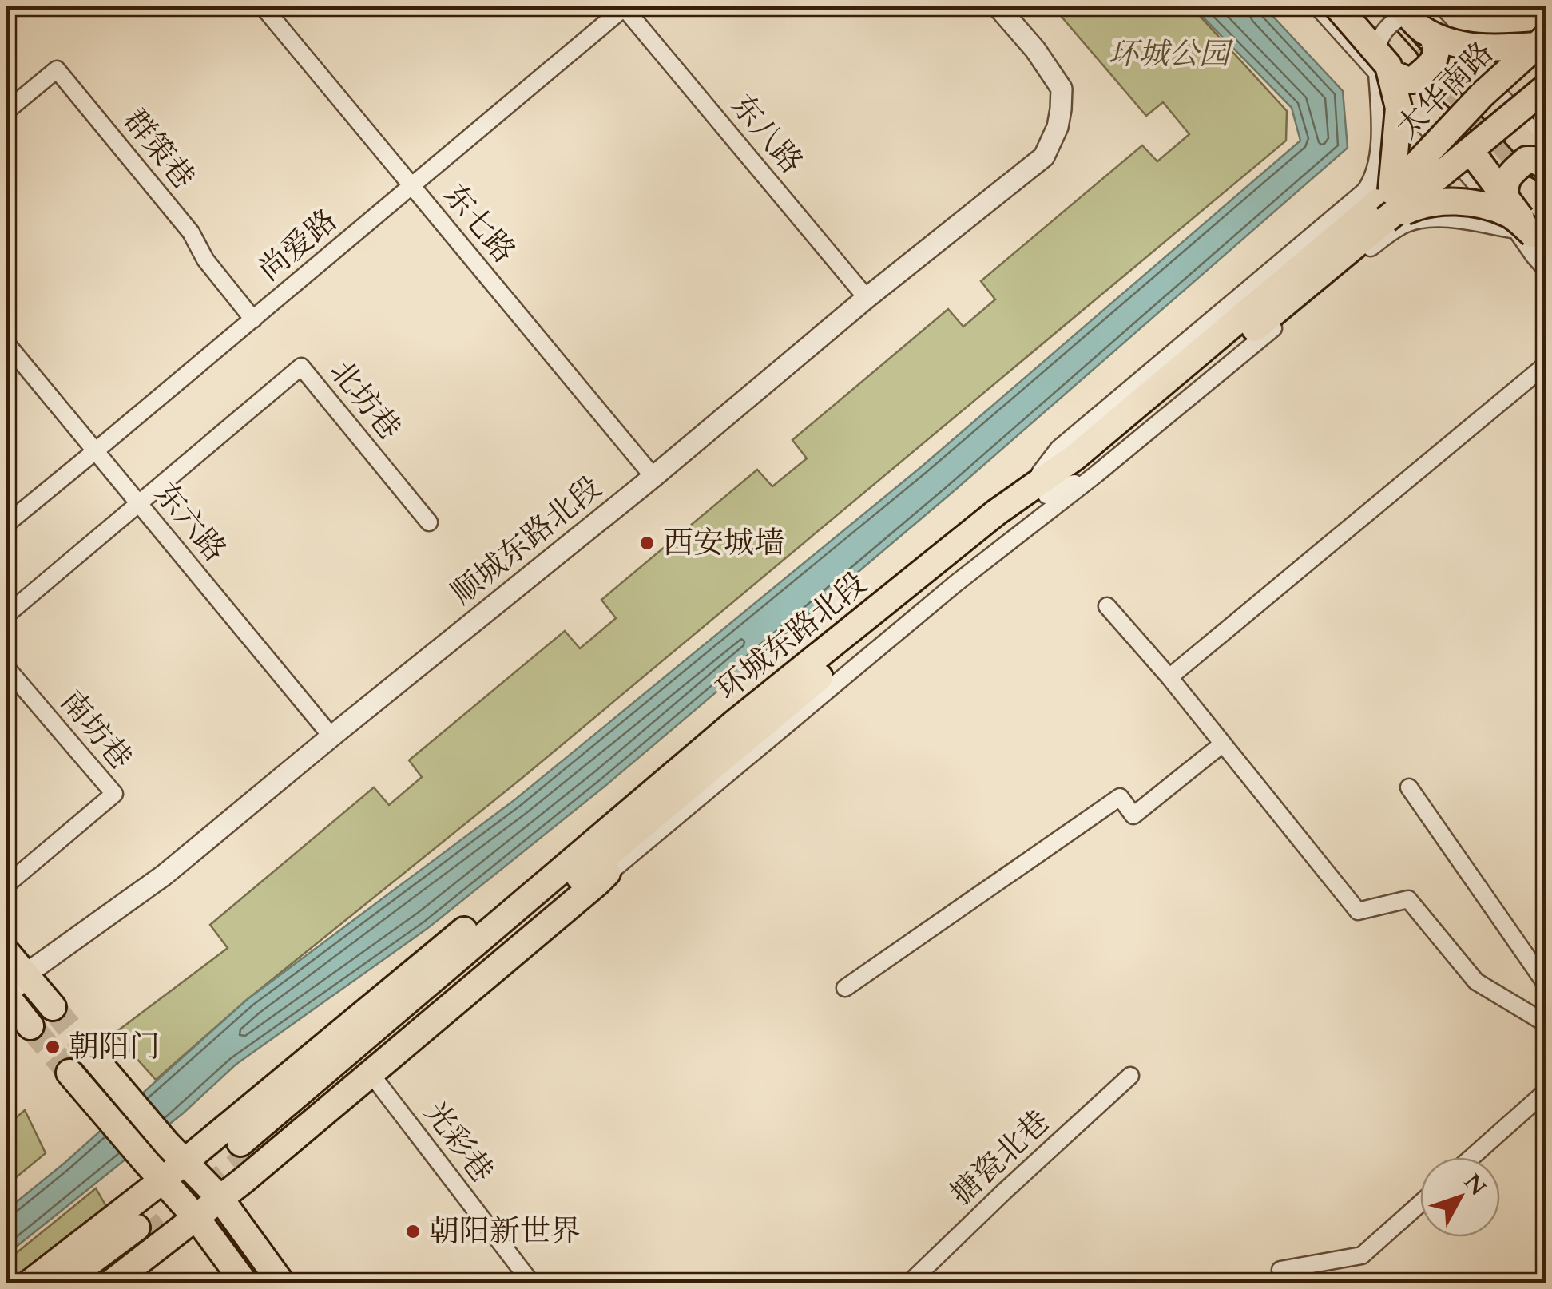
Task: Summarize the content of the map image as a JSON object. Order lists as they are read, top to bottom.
{
  "streets": {
    "main road": ["太华南路", "环城东路北段"],
    "street": [
      "东八路",
      "群策巷",
      "东七路",
      "尚爱路",
      "北坊巷",
      "东六路",
      "顺城东路北段",
      "南坊巷",
      "光彩巷",
      "搪瓷北巷"
    ]
  },
  "crossings": [
    ["太华南路", "环城东路北段"],
    ["东八路", "尚爱路"],
    ["东八路", "顺城东路北段"],
    ["群策巷", "尚爱路"],
    ["东七路", "尚爱路"],
    ["东七路", "顺城东路北段"],
    ["尚爱路", "东六路"],
    ["北坊巷", "东六路"],
    ["东六路", "顺城东路北段"]
  ],
  "parks": ["环城公园"],
  "places": ["西安城墙", "朝阳门", "朝阳新世界"],
  "north": "top right"
}
